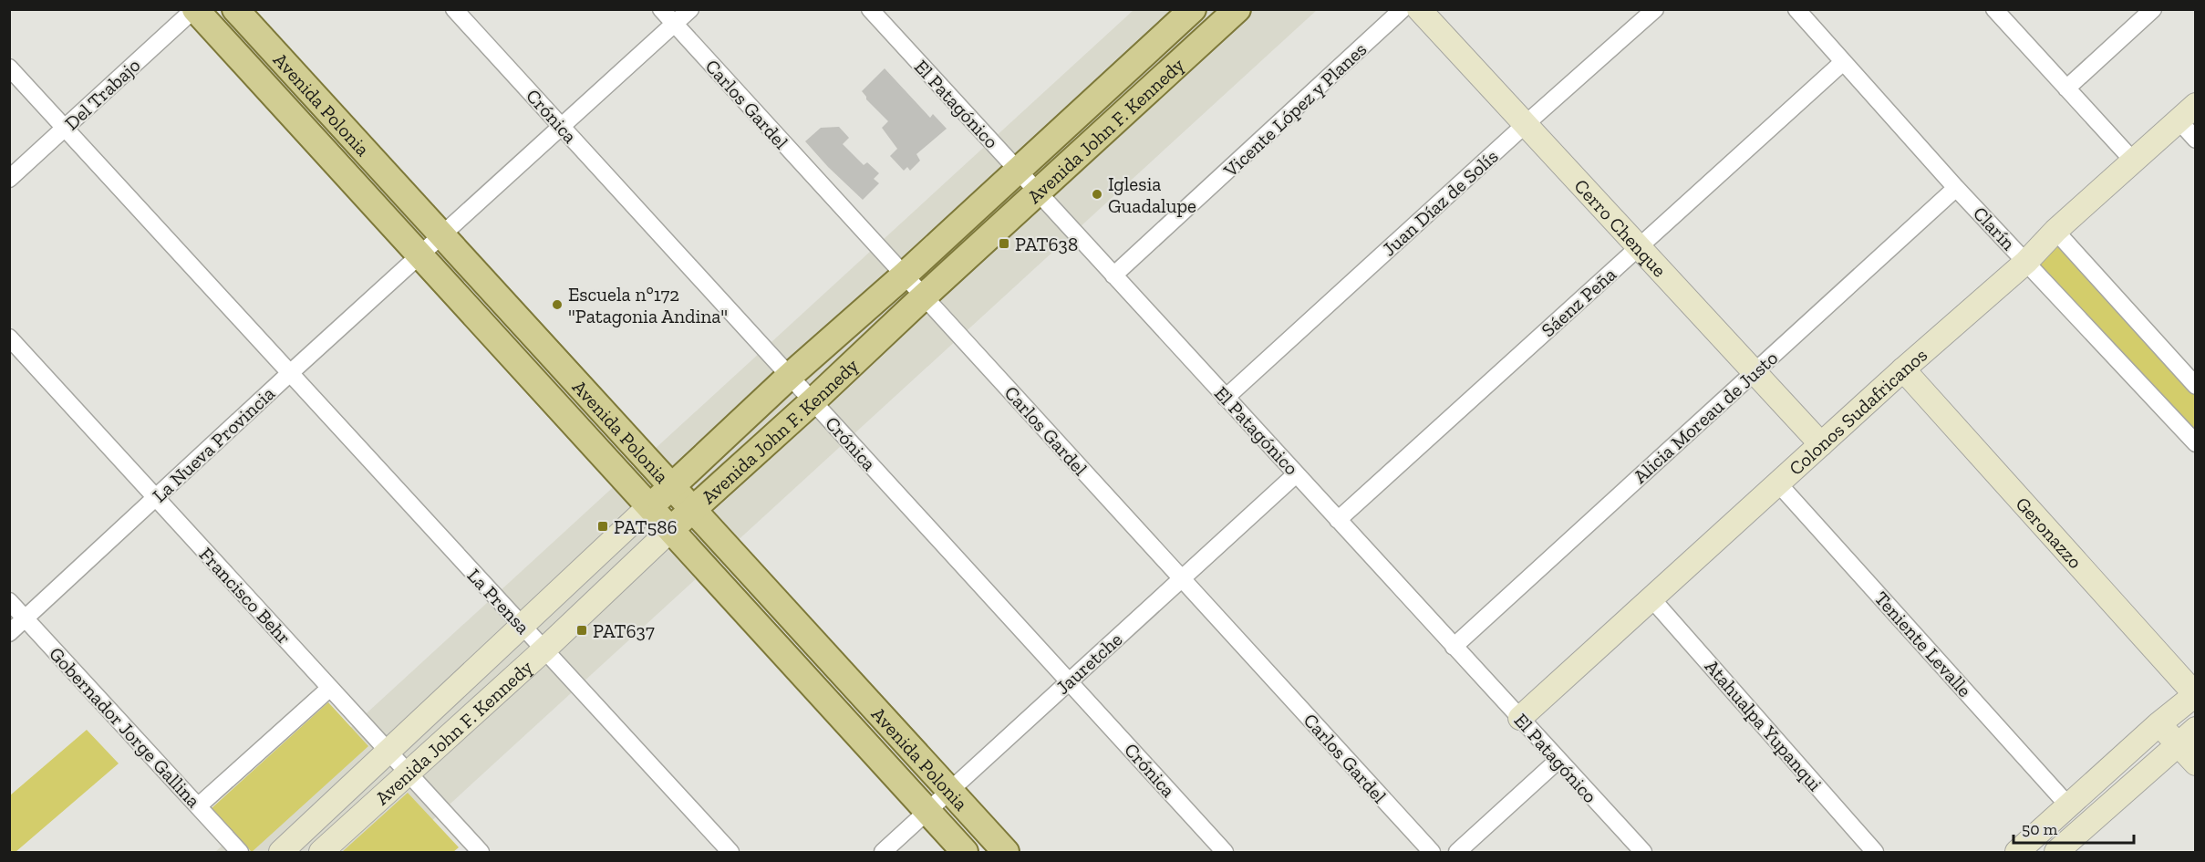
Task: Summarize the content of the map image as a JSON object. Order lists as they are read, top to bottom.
{
  "streets": {
    "main road": ["Avenida Polonia", "Avenida John F. Kennedy"],
    "street": [
      "Del Trabajo",
      "Carlos Gardel",
      "El Patagónico",
      "Vicente López y Planes",
      "Crónica",
      "Juan Díaz de Solís",
      "Cerro Chenque",
      "Clarín",
      "Sáenz Peña",
      "Colonos Sudafricanos",
      "Alicia Moreau de Justo",
      "La Nueva Provincia",
      "Geronazzo",
      "Francisco Behr",
      "La Prensa",
      "Teniente Levalle",
      "Jauretche",
      "Atahualpa Yupanqui",
      "Gobernador Jorge Gallina"
    ]
  },
  "crossings": [
    ["Del Trabajo", "Avenida Polonia"],
    ["Del Trabajo", "La Prensa"],
    ["Avenida Polonia", "Avenida John F. Kennedy"],
    ["Avenida Polonia", "La Nueva Provincia"],
    ["Avenida Polonia", "Jauretche"],
    ["Carlos Gardel", "Avenida John F. Kennedy"],
    ["Carlos Gardel", "Jauretche"],
    ["El Patagónico", "Vicente López y Planes"],
    ["El Patagónico", "Avenida John F. Kennedy"],
    ["El Patagónico", "Juan Díaz de Solís"],
    ["El Patagónico", "Sáenz Peña"],
    ["El Patagónico", "Colonos Sudafricanos"],
    ["El Patagónico", "Alicia Moreau de Justo"],
    ["El Patagónico", "Jauretche"],
    ["Crónica", "Avenida John F. Kennedy"],
    ["Crónica", "Jauretche"],
    ["Avenida John F. Kennedy", "Francisco Behr"],
    ["Avenida John F. Kennedy", "La Prensa"],
    ["Juan Díaz de Solís", "Cerro Chenque"],
    ["Cerro Chenque", "Sáenz Peña"],
    ["Cerro Chenque", "Colonos Sudafricanos"],
    ["Cerro Chenque", "Alicia Moreau de Justo"],
    ["Clarín", "Sáenz Peña"],
    ["Clarín", "Colonos Sudafricanos"],
    ["Clarín", "Alicia Moreau de Justo"],
    ["Colonos Sudafricanos", "Geronazzo"],
    ["Colonos Sudafricanos", "Teniente Levalle"],
    ["Colonos Sudafricanos", "Atahualpa Yupanqui"],
    ["La Nueva Provincia", "Francisco Behr"],
    ["La Nueva Provincia", "La Prensa"],
    ["La Nueva Provincia", "Gobernador Jorge Gallina"]
  ],
  "places": {
    "other": ["Iglesia Guadalupe", "Escuela n°172 \"Patagonia Andina\""],
    "transit": ["PAT638", "PAT586", "PAT637"]
  },
  "scale_bar": "50 m"
}
